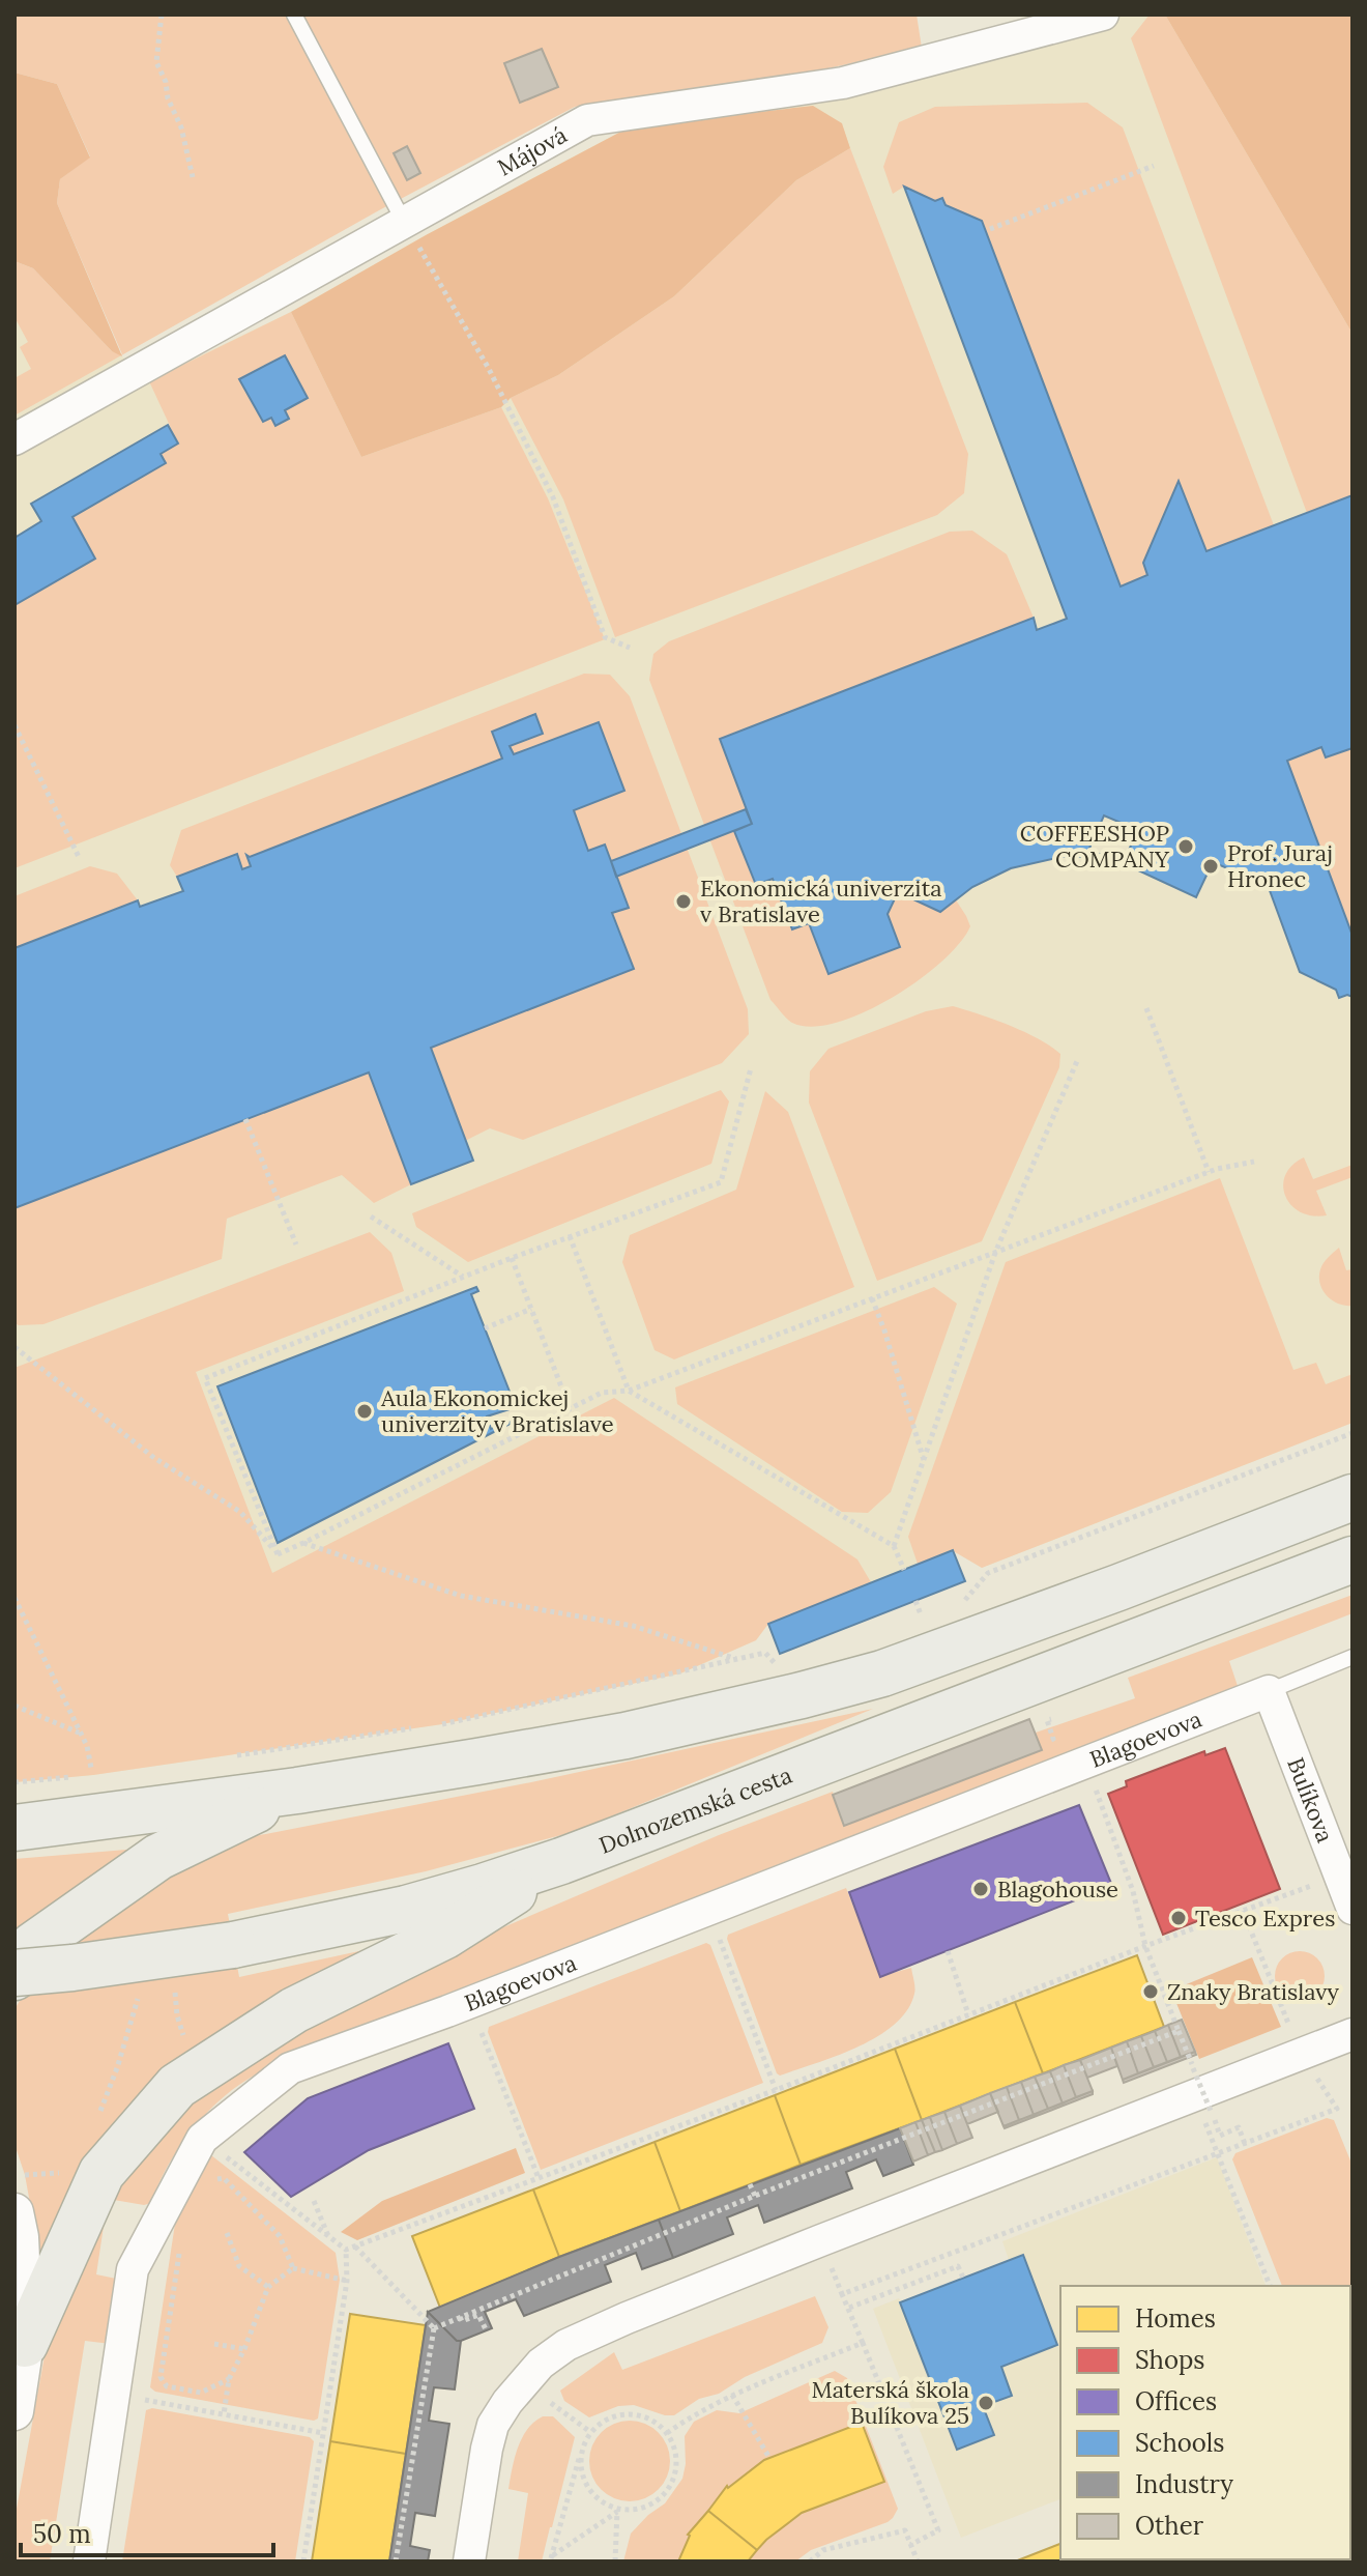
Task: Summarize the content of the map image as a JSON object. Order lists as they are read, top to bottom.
{
  "streets": {
    "main road": ["Dolnozemská cesta"],
    "street": ["Májová", "Blagoevova", "Bulíkova"]
  },
  "crossings": [
    ["Blagoevova", "Bulíkova"]
  ],
  "places": [
    "COFFEESHOP COMPANY",
    "Prof. Juraj Hronec",
    "Ekonomická univerzita v Bratislave",
    "Aula Ekonomickej univerzity v Bratislave",
    "Blagohouse",
    "Tesco Expres",
    "Znaky Bratislavy",
    "Materská škola Bulíkova 25"
  ],
  "legend": [
    "Homes",
    "Shops",
    "Offices",
    "Schools",
    "Industry",
    "Other"
  ],
  "scale_bar": "50 m"
}
